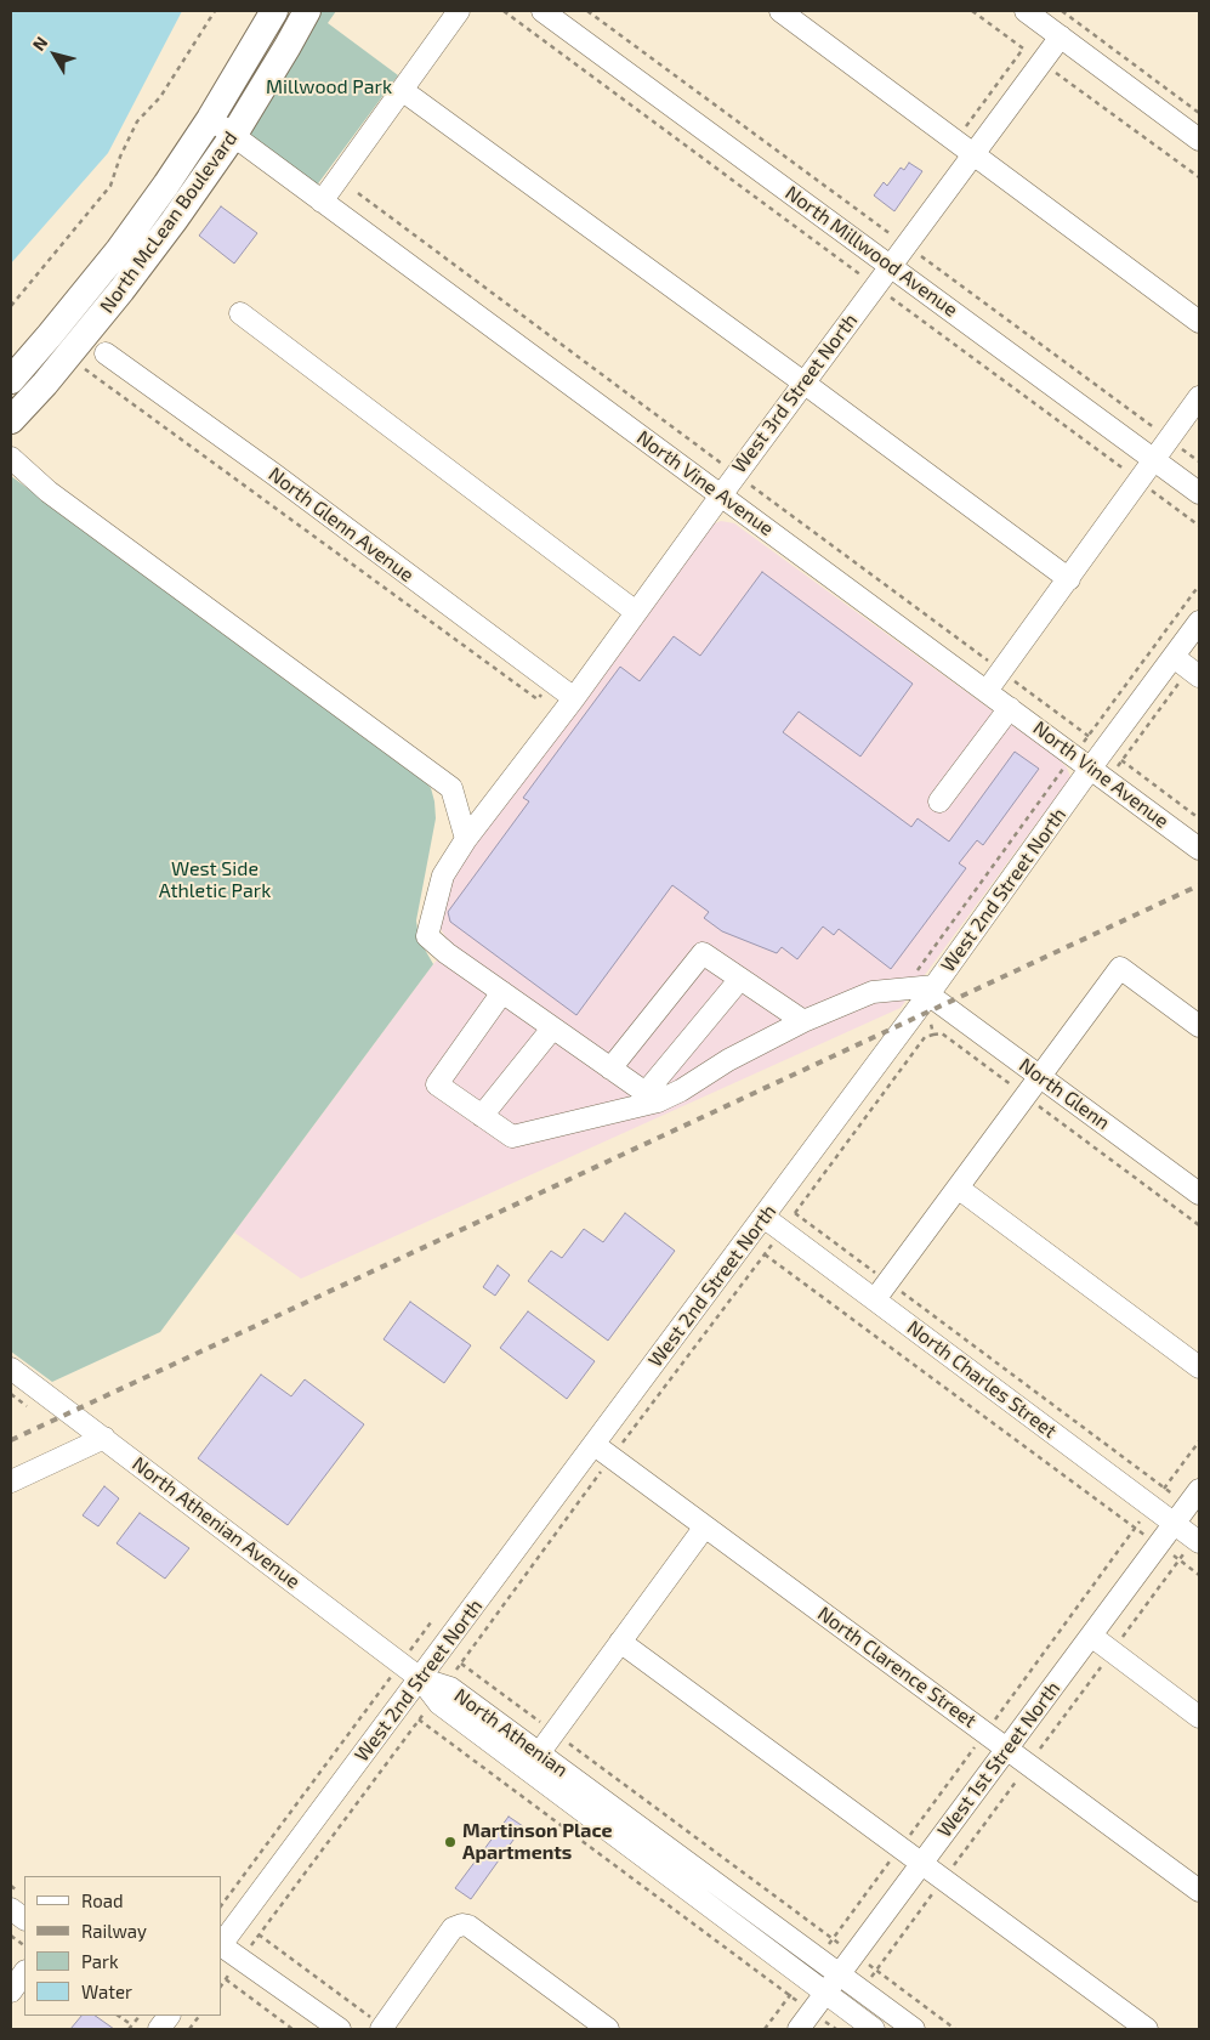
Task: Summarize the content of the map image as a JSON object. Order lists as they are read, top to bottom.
{
  "streets": {
    "main road": ["North McLean Boulevard"],
    "street": [
      "North Millwood Avenue",
      "West 3rd Street North",
      "North Vine Avenue",
      "North Glenn Avenue",
      "West 2nd Street North",
      "North Glenn",
      "North Charles Street",
      "North Athenian Avenue",
      "North Clarence Street",
      "North Athenian",
      "West 1st Street North"
    ]
  },
  "crossings": [
    ["North McLean Boulevard", "North Vine Avenue"],
    ["North Millwood Avenue", "West 3rd Street North"],
    ["West 3rd Street North", "North Vine Avenue"],
    ["West 3rd Street North", "North Glenn Avenue"],
    ["North Vine Avenue", "West 2nd Street North"],
    ["West 2nd Street North", "North Glenn"],
    ["West 2nd Street North", "North Charles Street"],
    ["West 2nd Street North", "North Athenian Avenue"],
    ["West 2nd Street North", "North Clarence Street"],
    ["West 2nd Street North", "North Athenian"],
    ["North Charles Street", "West 1st Street North"],
    ["North Athenian Avenue", "North Athenian"],
    ["North Clarence Street", "West 1st Street North"],
    ["North Athenian", "West 1st Street North"]
  ],
  "parks": ["Millwood Park", "West Side Athletic Park"],
  "places": ["Martinson Place Apartments"],
  "legend": [
    "Road",
    "Railway",
    "Park",
    "Water"
  ],
  "north": "top left"
}
